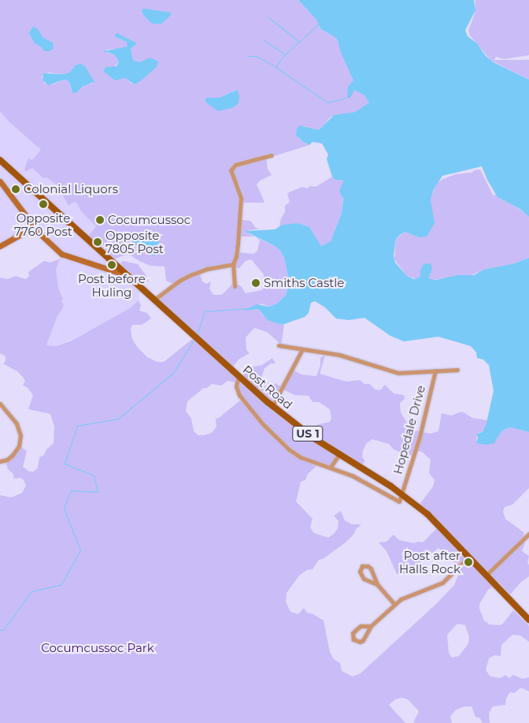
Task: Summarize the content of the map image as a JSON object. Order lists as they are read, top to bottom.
{
  "streets": {
    "main road": ["Post Road", "US 1"],
    "street": ["Hopedale Drive"]
  },
  "crossings": [
    ["Post Road", "Hopedale Drive"]
  ],
  "parks": ["Cocumcussoc Park"],
  "places": [
    "Colonial Liquors",
    "Opposite 7760 Post",
    "Cocumcussoc",
    "Opposite 7805 Post",
    "Post before Huling",
    "Smiths Castle",
    "Post after Halls Rock"
  ]
}
